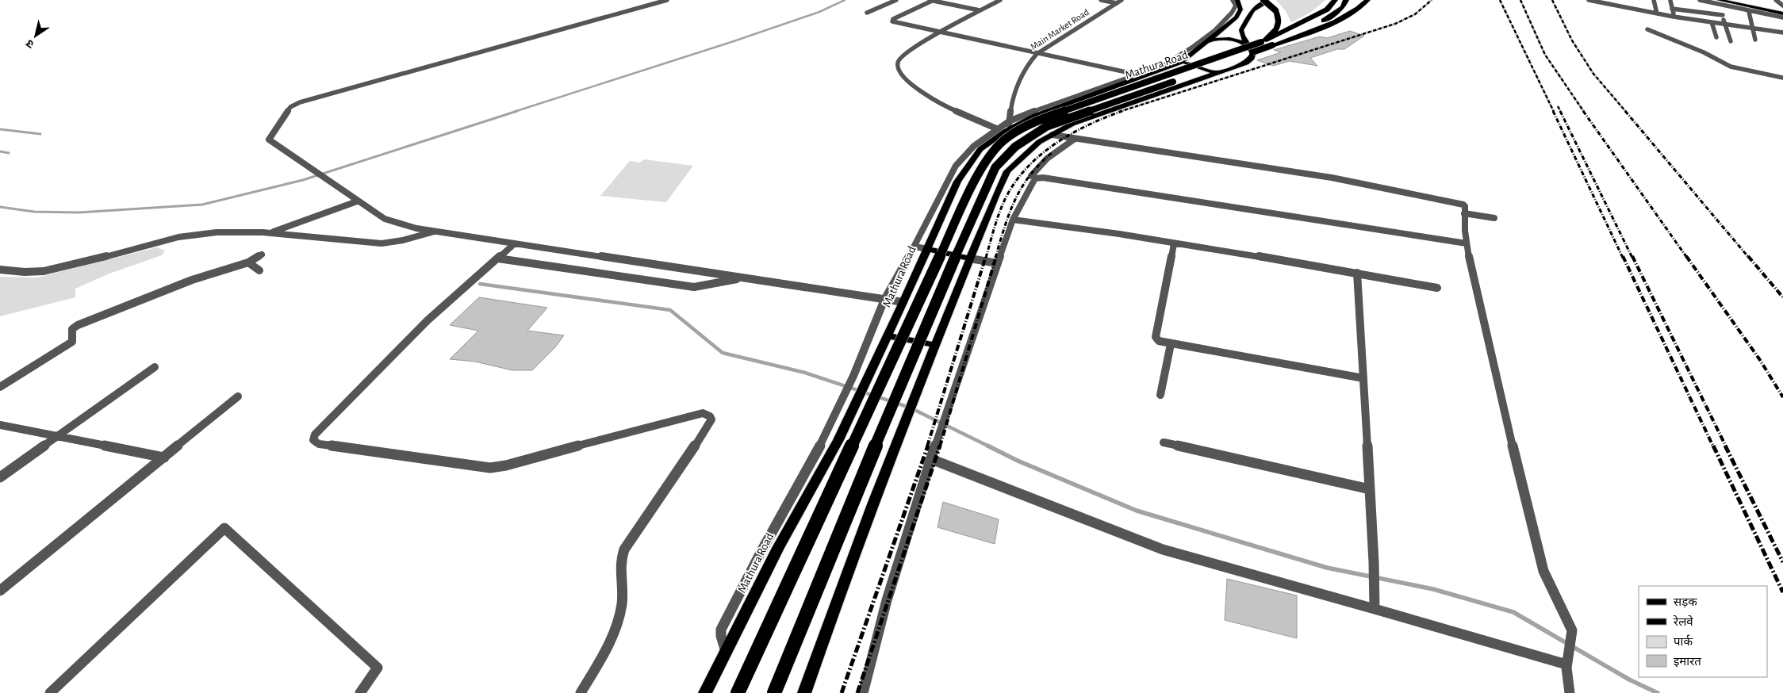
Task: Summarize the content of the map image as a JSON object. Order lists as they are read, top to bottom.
{
  "streets": {
    "highway": ["Mathura Road"],
    "street": ["Main Market Road"]
  },
  "crossings": [
    ["Main Market Road", "Mathura Road"]
  ],
  "legend": [
    "सड़क",
    "रेलवे",
    "पार्क",
    "इमारत"
  ],
  "north": "bottom left"
}
